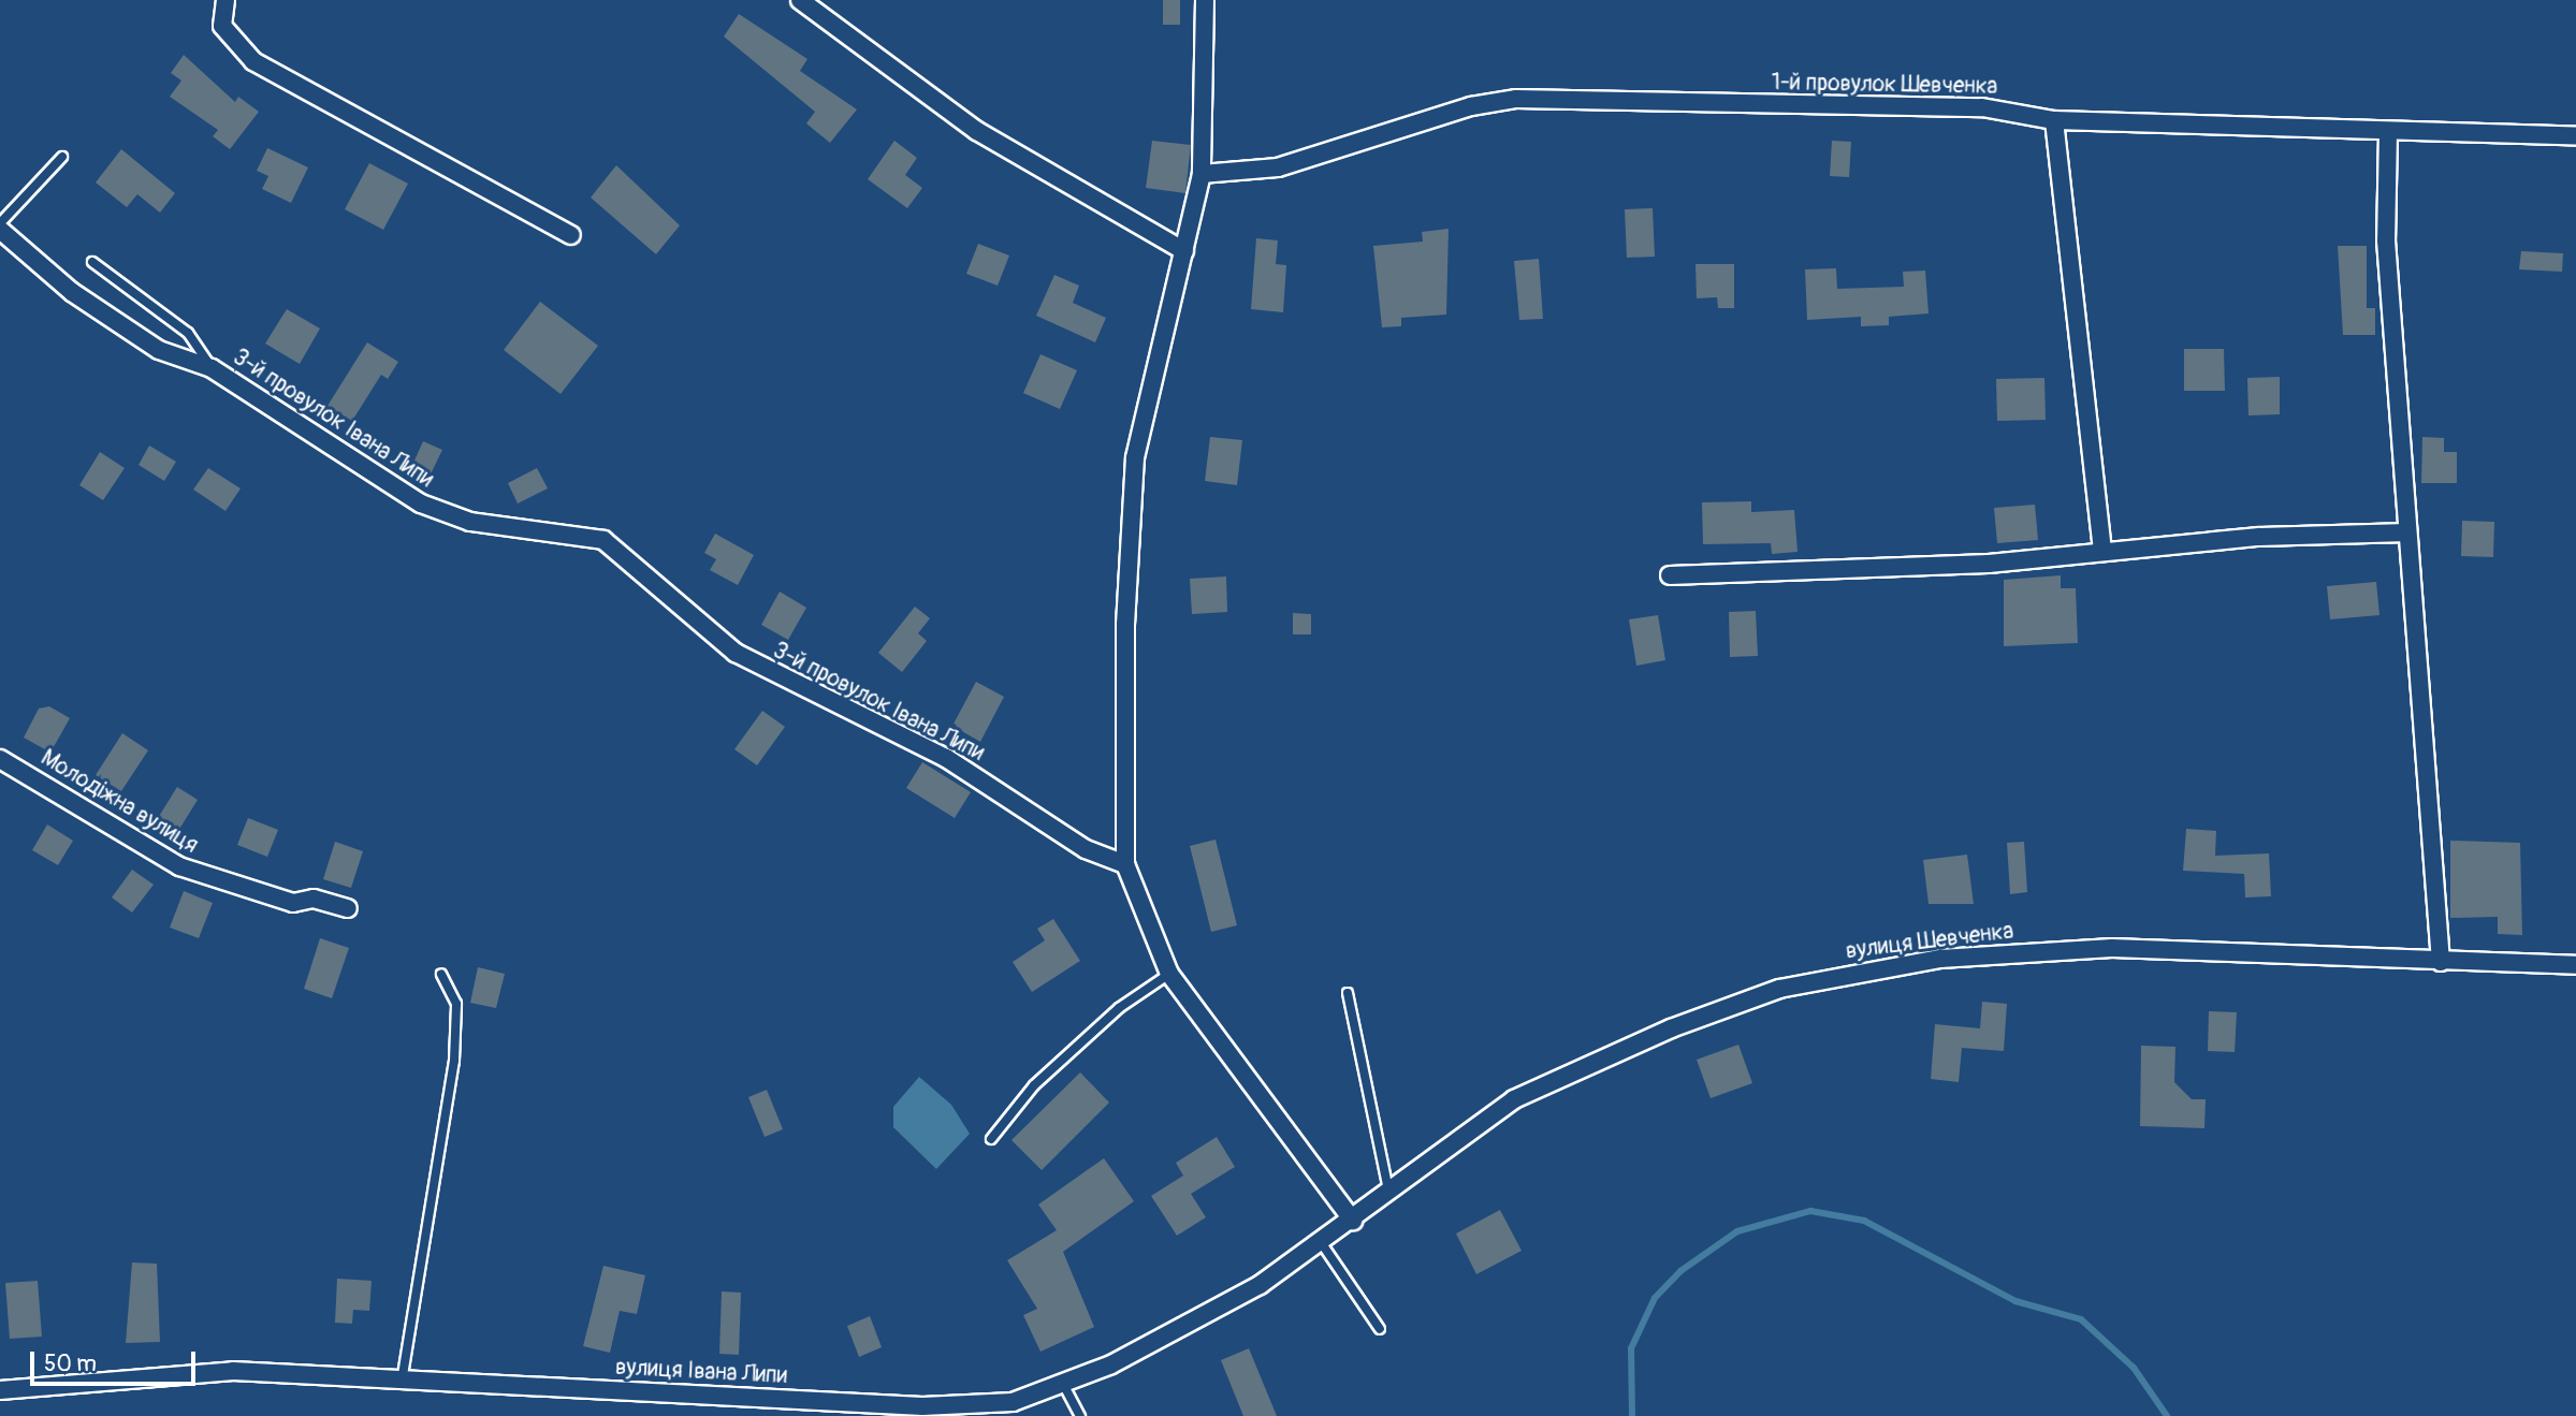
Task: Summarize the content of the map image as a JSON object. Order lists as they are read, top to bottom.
{
  "streets": {
    "street": [
      "1-й провулок Шевченка",
      "3-й провулок Івана Липи",
      "Молодіжна вулиця",
      "вулиця Шевченка",
      "вулиця Івана Липи"
    ]
  },
  "crossings": [
    ["вулиця Шевченка", "вулиця Івана Липи"]
  ],
  "scale_bar": "50 m"
}
